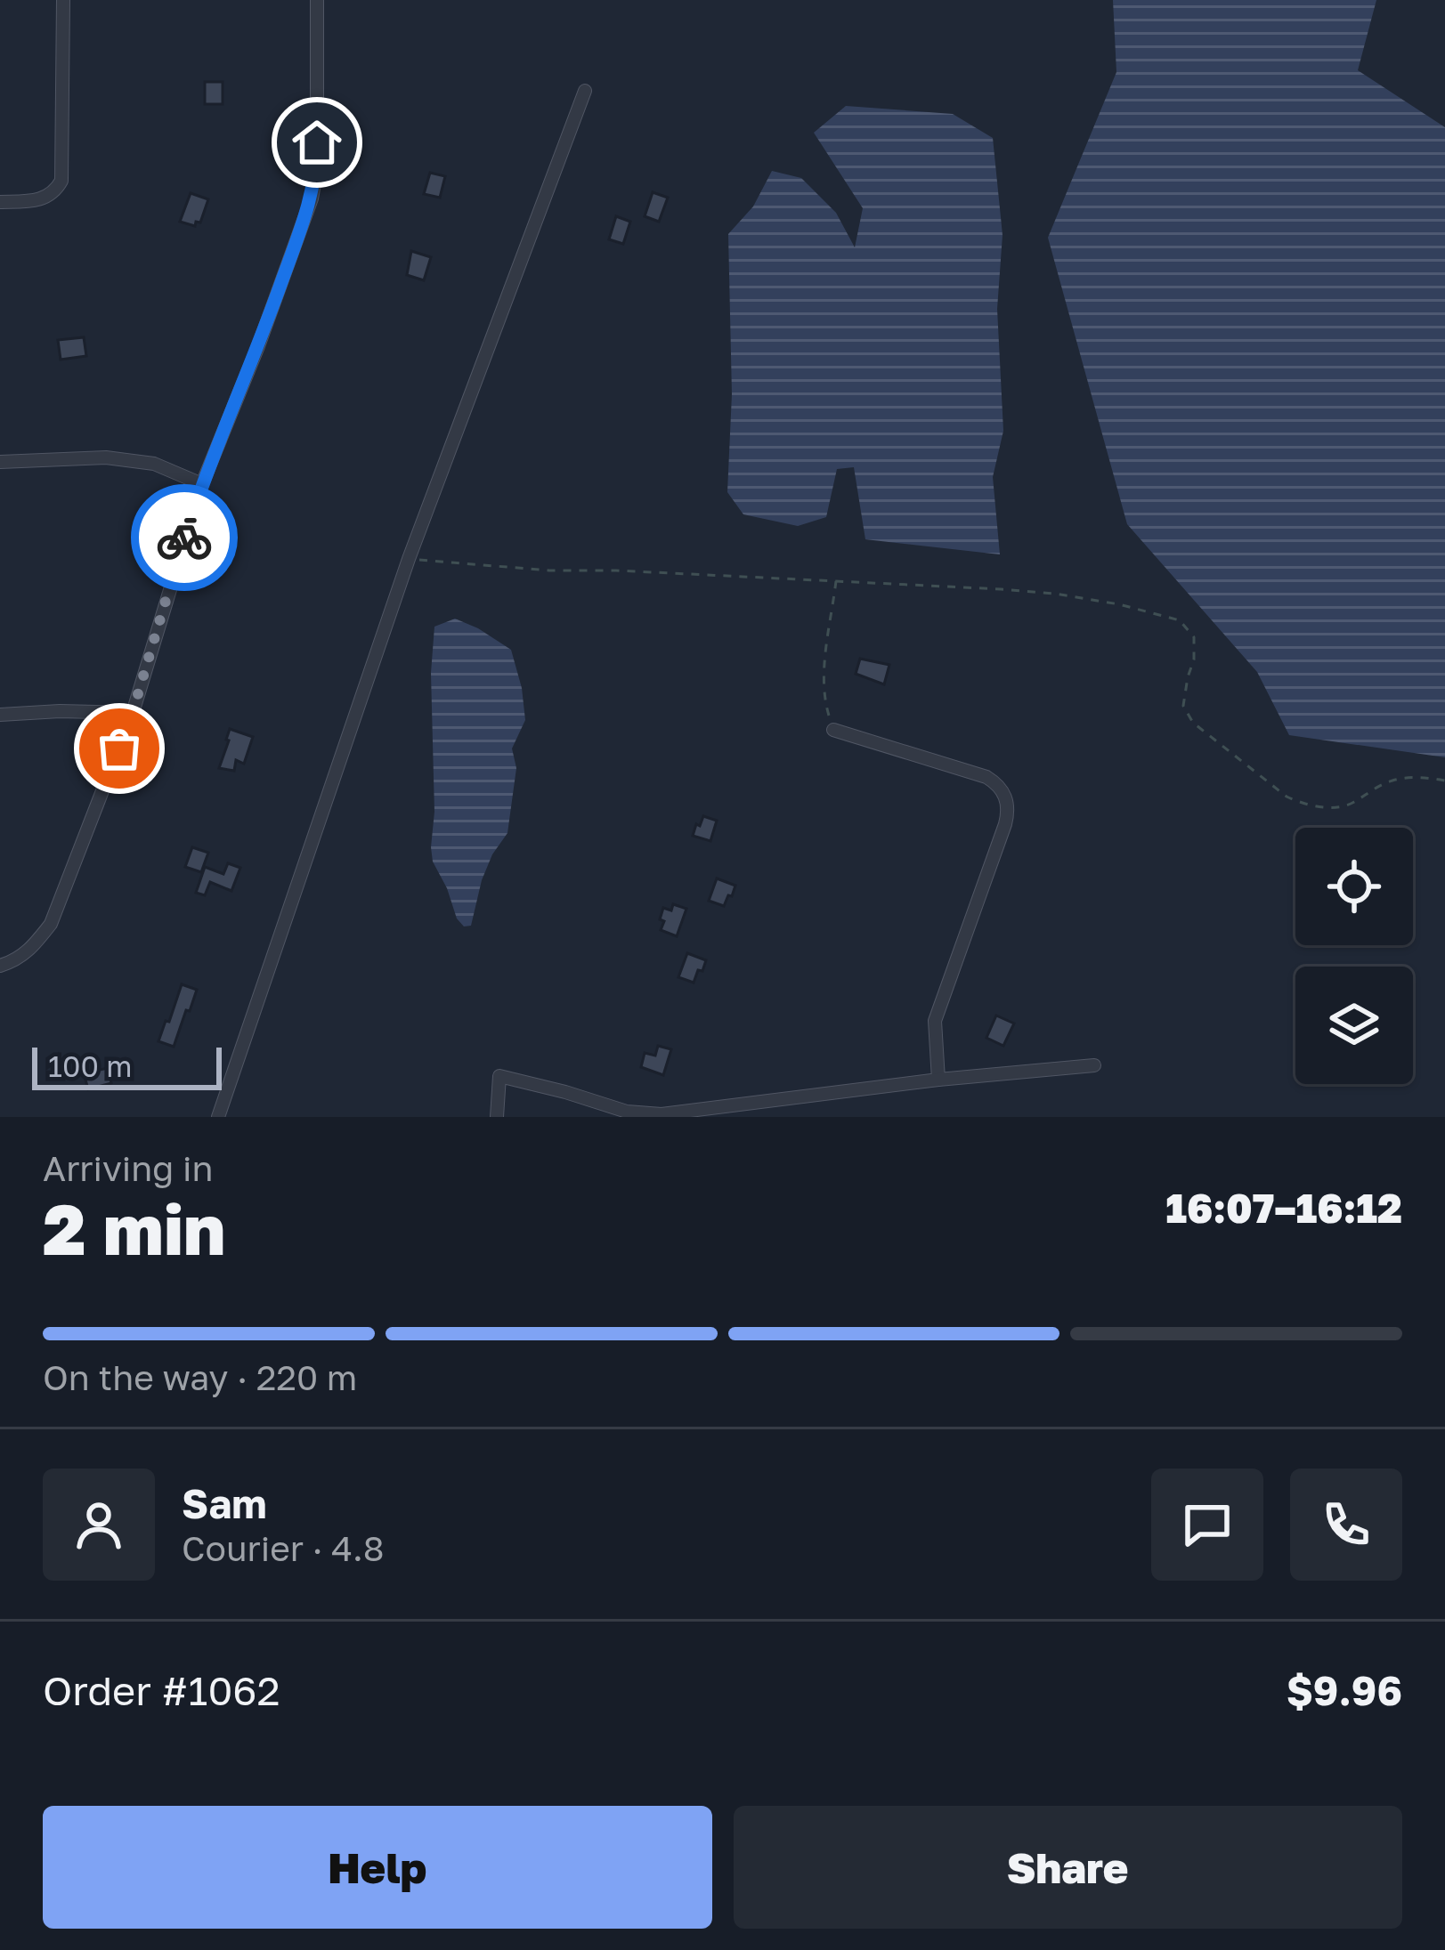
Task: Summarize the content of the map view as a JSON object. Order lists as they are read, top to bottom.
{
  "scale_bar": "100 m",
  "page": {
    "scale": "100 m",
    "heading": ["2 min", "Arriving in", "16:07–16:12"],
    "panel": [
      "Sam",
      "Courier · 4.8",
      "Order #1062",
      "$9.96"
    ],
    "bar": "On the way · 220 m",
    "buttons": ["Help", "Share"]
  }
}
